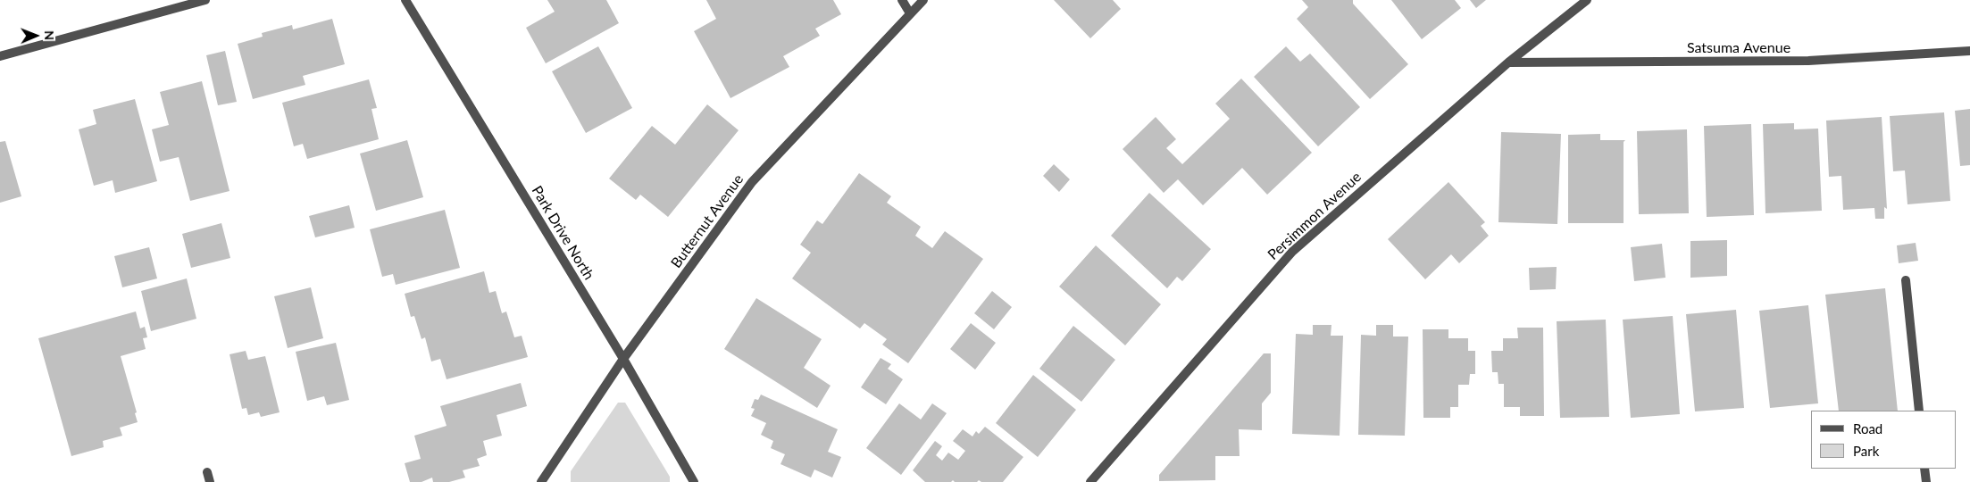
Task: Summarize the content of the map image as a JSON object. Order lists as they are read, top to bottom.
{
  "streets": {
    "street": [
      "Satsuma Avenue",
      "Persimmon Avenue",
      "Butternut Avenue",
      "Park Drive North"
    ]
  },
  "crossings": [
    ["Satsuma Avenue", "Persimmon Avenue"],
    ["Butternut Avenue", "Park Drive North"]
  ],
  "legend": ["Road", "Park"],
  "north": "right"
}
